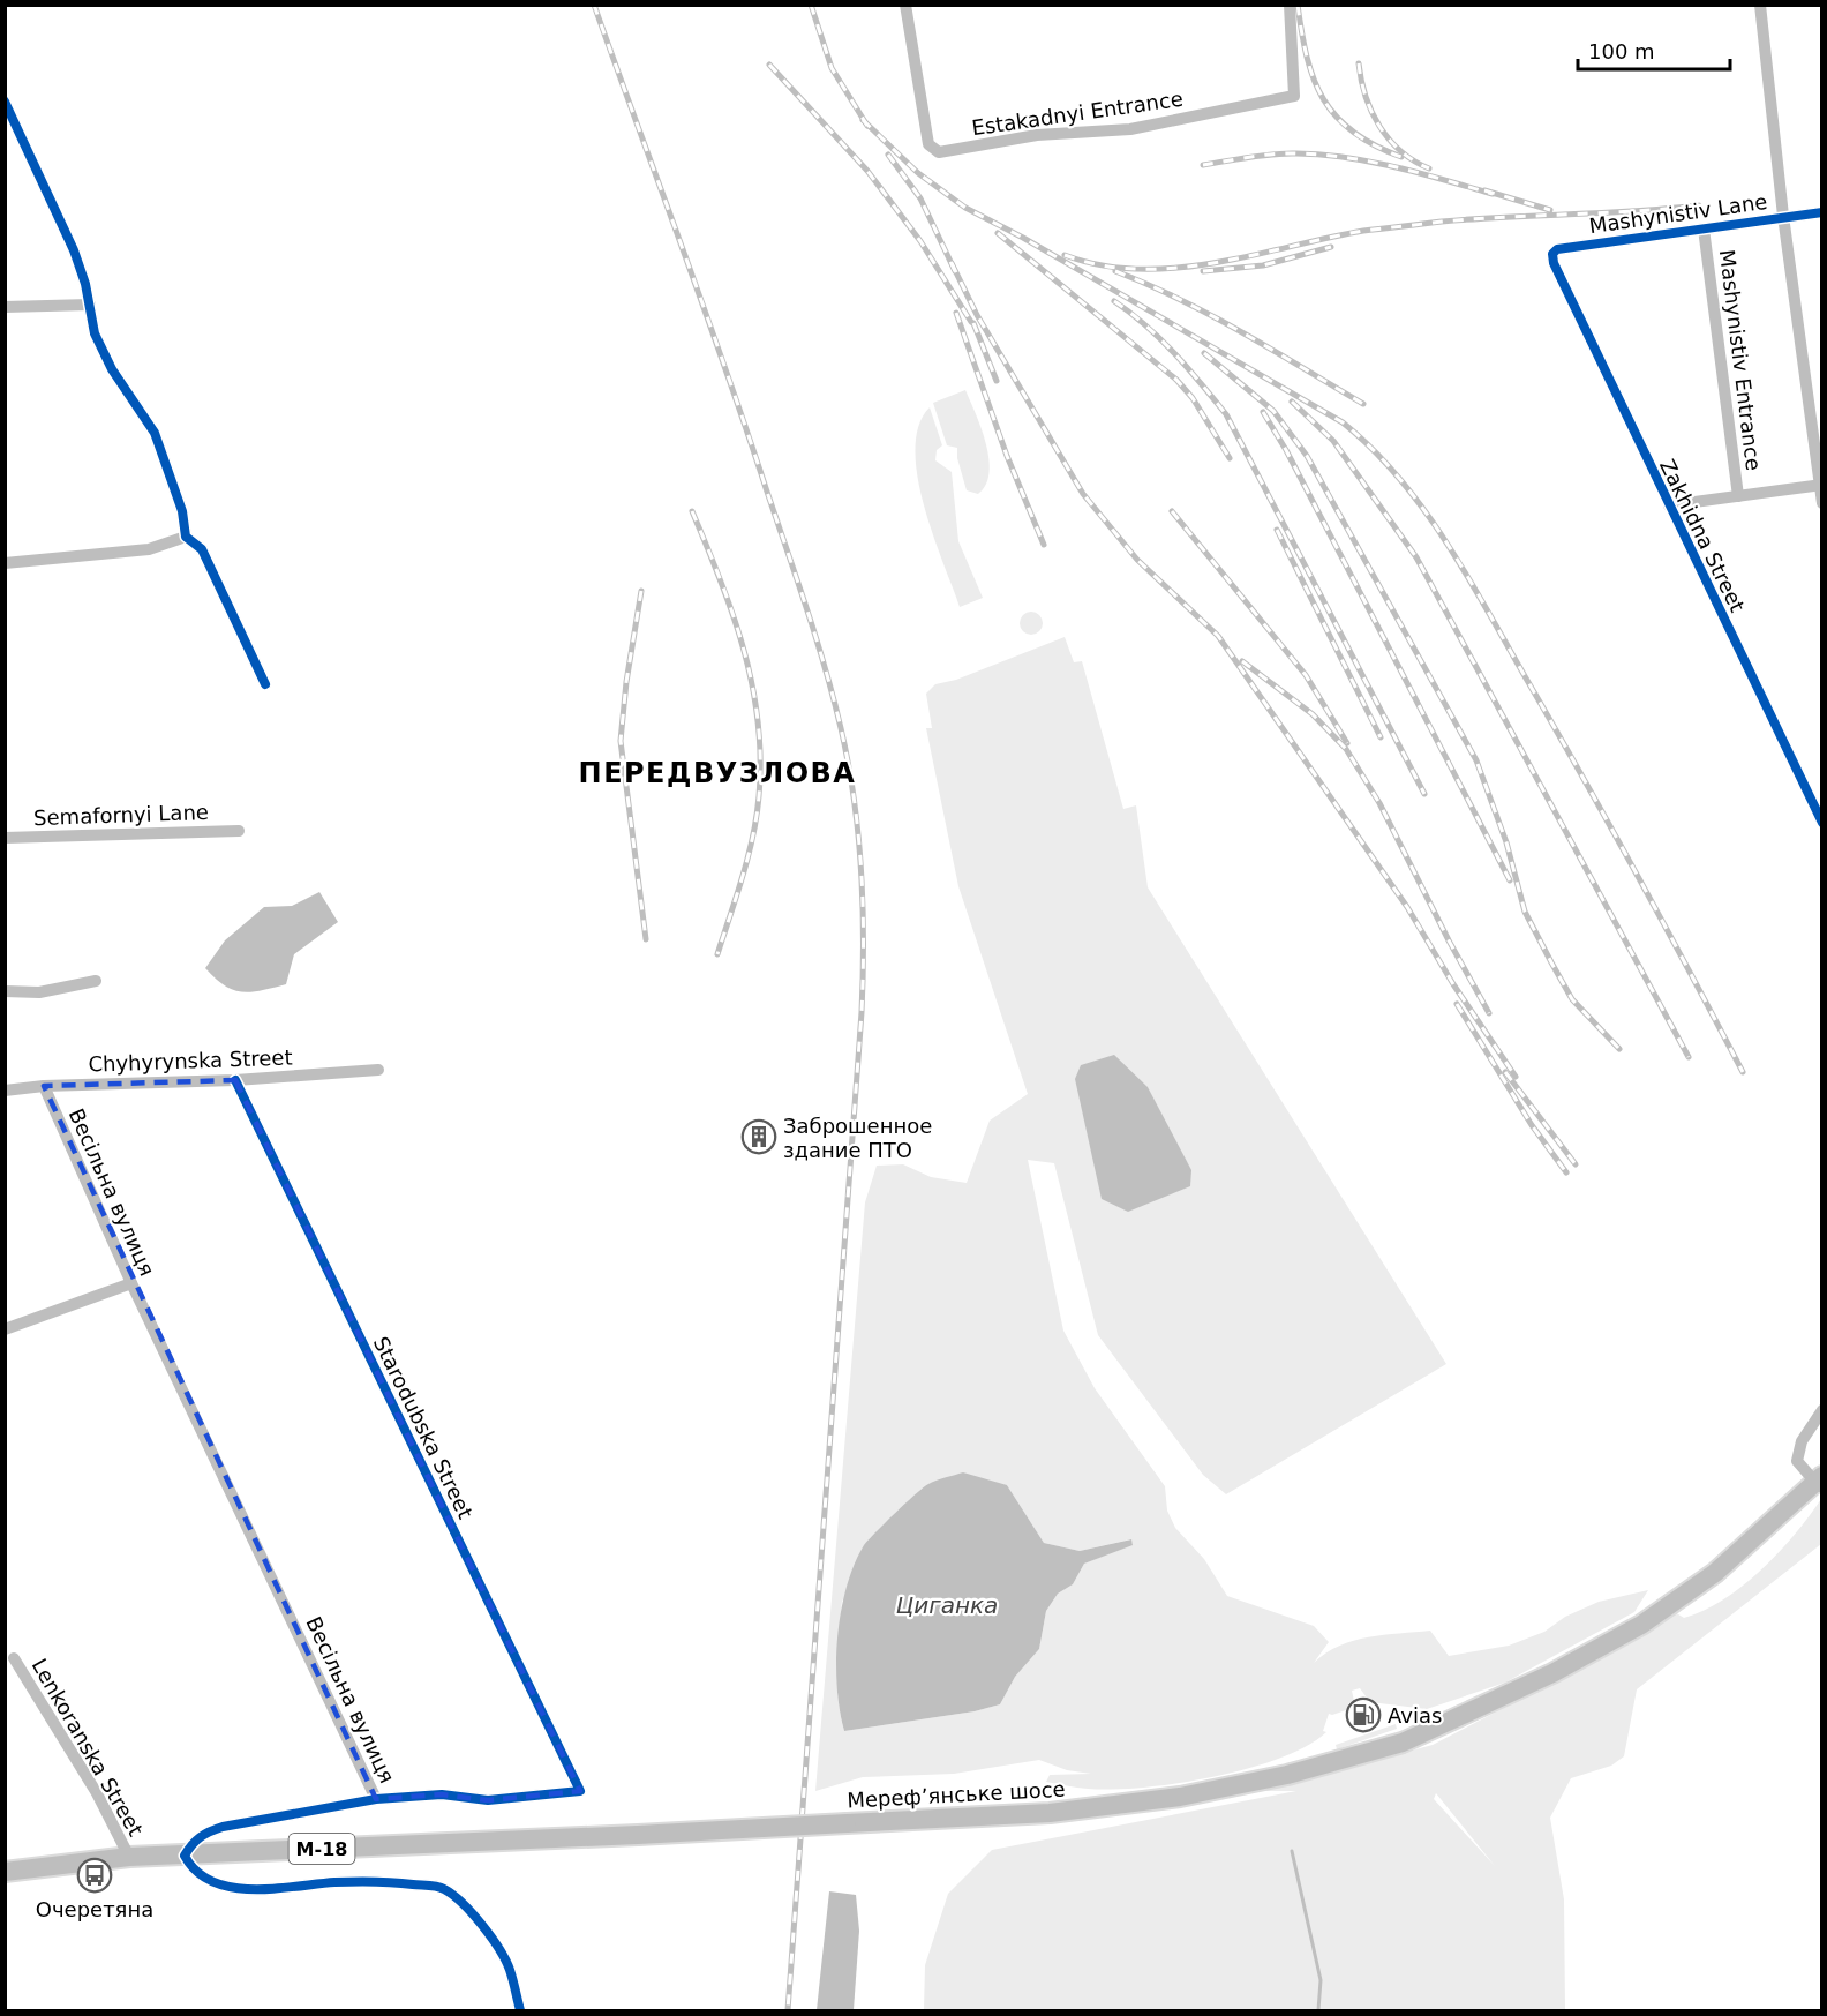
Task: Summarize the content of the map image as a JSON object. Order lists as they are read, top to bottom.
{
  "streets": {
    "highway": ["Мереф’янське шосе", "М-18"],
    "street": [
      "Estakadnyi Entrance",
      "Mashynistiv Lane",
      "Mashynistiv Entrance",
      "Zakhidna Street",
      "Semafornyi Lane",
      "Chyhyrynska Street",
      "Весільна вулиця",
      "Starodubska Street",
      "Lenkoranska Street"
    ]
  },
  "crossings": [
    ["Mashynistiv Lane", "Mashynistiv Entrance"],
    ["Mashynistiv Lane", "Zakhidna Street"],
    ["Chyhyrynska Street", "Весільна вулиця"],
    ["Chyhyrynska Street", "Starodubska Street"],
    ["Весільна вулиця", "Starodubska Street"],
    ["Весільна вулиця", "Мереф’янське шосе"],
    ["Lenkoranska Street", "Мереф’янське шосе"]
  ],
  "districts": ["ПЕРЕДВУЗЛОВА"],
  "water": ["Циганка"],
  "places": {
    "building": ["Заброшенное здание ПТО"],
    "fuel station": ["Avias"],
    "bus stop": ["Очеретяна"]
  },
  "scale_bar": "100 m"
}
